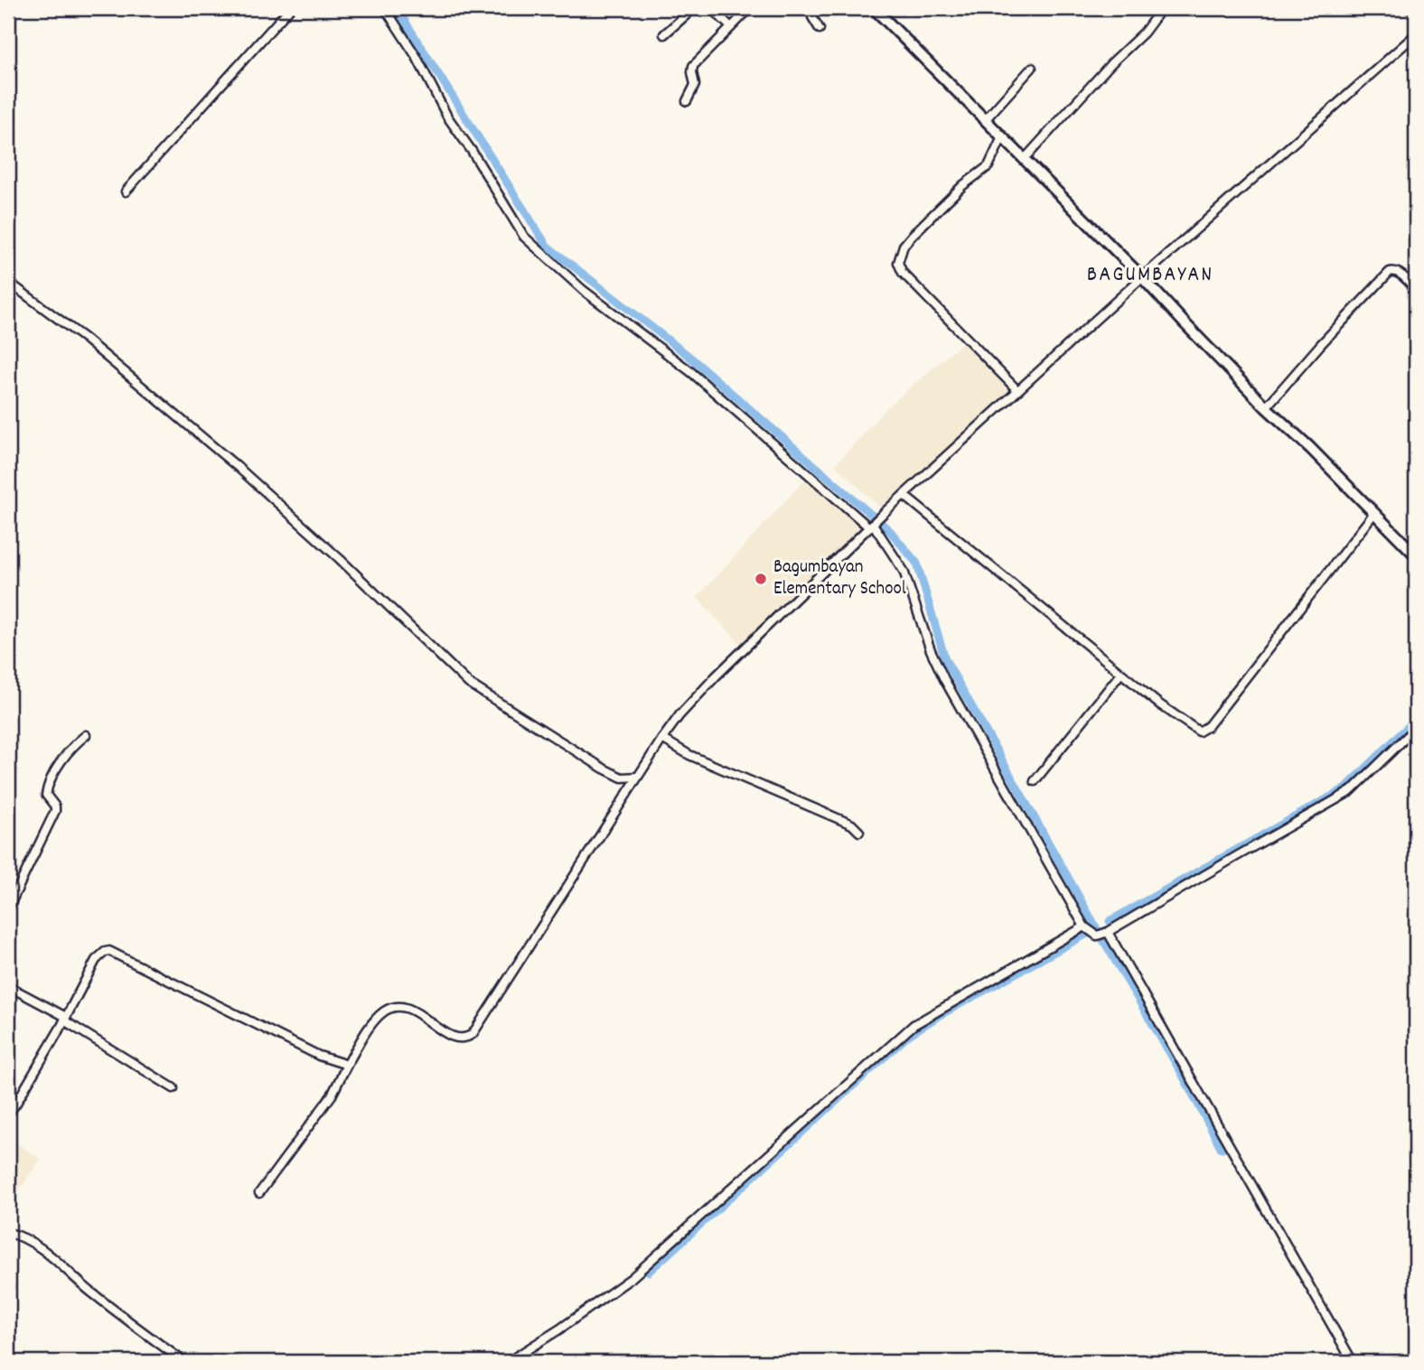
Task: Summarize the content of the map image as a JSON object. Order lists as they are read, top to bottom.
{
  "districts": ["BAGUMBAYAN"],
  "places": ["Bagumbayan Elementary School"]
}
